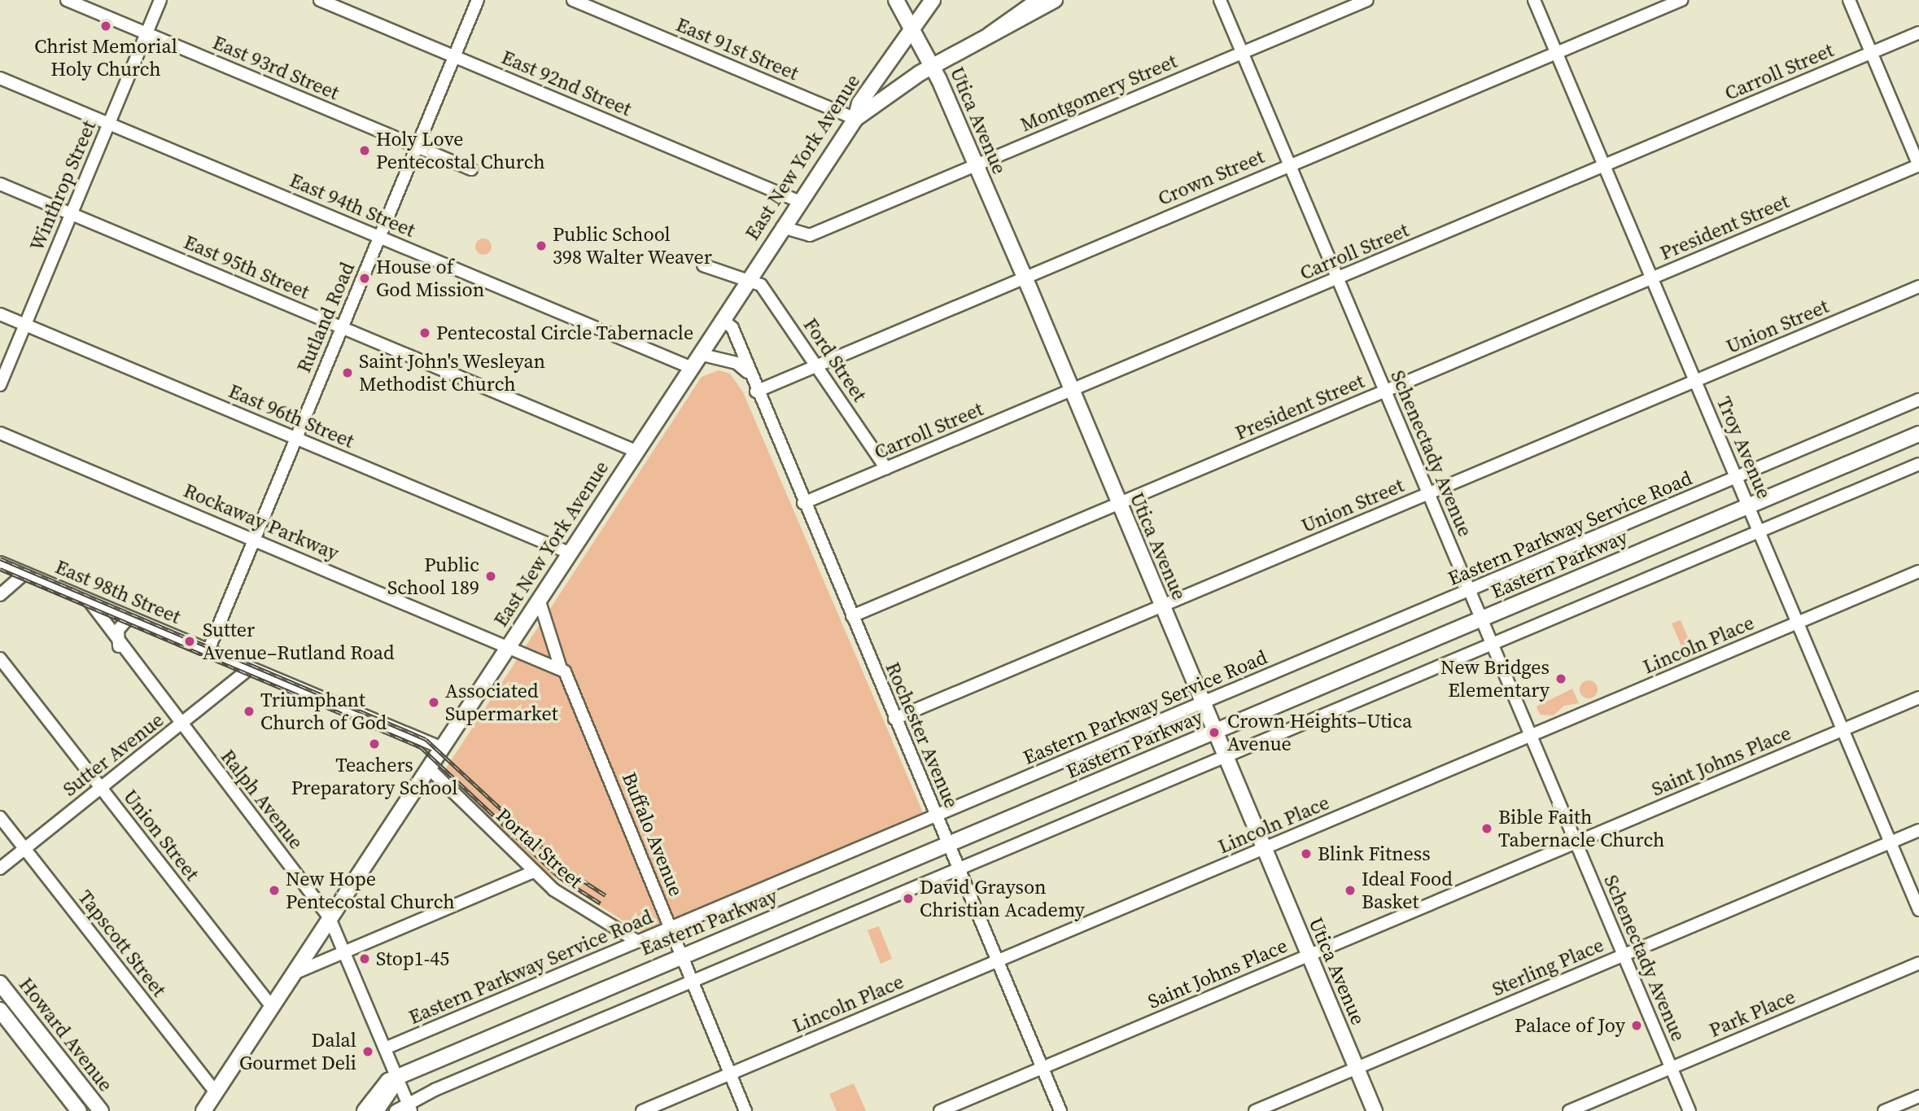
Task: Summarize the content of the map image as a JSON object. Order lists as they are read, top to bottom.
{
  "streets": {
    "main road": [
      "Utica Avenue",
      "East New York Avenue",
      "Eastern Parkway",
      "Howard Avenue"
    ],
    "street": [
      "East 91st Street",
      "East 93rd Street",
      "Carroll Street",
      "East 92nd Street",
      "Montgomery Street",
      "Crown Street",
      "Winthrop Street",
      "East 94th Street",
      "President Street",
      "East 95th Street",
      "Rutland Road",
      "Union Street",
      "Ford Street",
      "East 96th Street",
      "Troy Avenue",
      "Schenectady Avenue",
      "Rockaway Parkway",
      "Eastern Parkway Service Road",
      "East 98th Street",
      "Lincoln Place",
      "Rochester Avenue",
      "Sutter Avenue",
      "Saint Johns Place",
      "Ralph Avenue",
      "Buffalo Avenue",
      "Portal Street",
      "Tapscott Street",
      "Sterling Place",
      "Park Place"
    ]
  },
  "crossings": [
    ["East 91st Street", "East New York Avenue"],
    ["East 93rd Street", "Winthrop Street"],
    ["East 93rd Street", "Rutland Road"],
    ["Carroll Street", "Utica Avenue"],
    ["Carroll Street", "Ford Street"],
    ["Carroll Street", "Troy Avenue"],
    ["Carroll Street", "Schenectady Avenue"],
    ["Carroll Street", "Rochester Avenue"],
    ["East 92nd Street", "East New York Avenue"],
    ["East 92nd Street", "Rutland Road"],
    ["Montgomery Street", "Utica Avenue"],
    ["Montgomery Street", "East New York Avenue"],
    ["Montgomery Street", "Schenectady Avenue"],
    ["Utica Avenue", "East New York Avenue"],
    ["Utica Avenue", "Crown Street"],
    ["Utica Avenue", "President Street"],
    ["Utica Avenue", "Union Street"],
    ["Utica Avenue", "Eastern Parkway Service Road"],
    ["Utica Avenue", "Eastern Parkway"],
    ["Utica Avenue", "Lincoln Place"],
    ["Utica Avenue", "Saint Johns Place"],
    ["Utica Avenue", "Sterling Place"],
    ["East New York Avenue", "East 94th Street"],
    ["East New York Avenue", "East 95th Street"],
    ["East New York Avenue", "Union Street"],
    ["East New York Avenue", "Ford Street"],
    ["East New York Avenue", "East 96th Street"],
    ["East New York Avenue", "Rockaway Parkway"],
    ["East New York Avenue", "East 98th Street"],
    ["East New York Avenue", "Rochester Avenue"],
    ["East New York Avenue", "Ralph Avenue"],
    ["East New York Avenue", "Buffalo Avenue"],
    ["East New York Avenue", "Portal Street"],
    ["East New York Avenue", "Tapscott Street"],
    ["Crown Street", "Ford Street"],
    ["Crown Street", "Troy Avenue"],
    ["Crown Street", "Schenectady Avenue"],
    ["Crown Street", "Rochester Avenue"],
    ["Winthrop Street", "East 94th Street"],
    ["Winthrop Street", "East 95th Street"],
    ["Winthrop Street", "East 96th Street"],
    ["East 94th Street", "Rutland Road"],
    ["President Street", "Troy Avenue"],
    ["President Street", "Schenectady Avenue"],
    ["President Street", "Rochester Avenue"],
    ["East 95th Street", "Rutland Road"],
    ["Rutland Road", "East 96th Street"],
    ["Rutland Road", "Rockaway Parkway"],
    ["Rutland Road", "East 98th Street"],
    ["Union Street", "Troy Avenue"],
    ["Union Street", "Schenectady Avenue"],
    ["Union Street", "Rochester Avenue"],
    ["Union Street", "Sutter Avenue"],
    ["Troy Avenue", "Eastern Parkway Service Road"],
    ["Troy Avenue", "Eastern Parkway"],
    ["Troy Avenue", "Lincoln Place"],
    ["Troy Avenue", "Saint Johns Place"],
    ["Troy Avenue", "Sterling Place"],
    ["Schenectady Avenue", "Eastern Parkway Service Road"],
    ["Schenectady Avenue", "Eastern Parkway"],
    ["Schenectady Avenue", "Lincoln Place"],
    ["Schenectady Avenue", "Saint Johns Place"],
    ["Schenectady Avenue", "Sterling Place"],
    ["Schenectady Avenue", "Park Place"],
    ["Eastern Parkway Service Road", "Rochester Avenue"],
    ["Eastern Parkway Service Road", "Ralph Avenue"],
    ["Eastern Parkway Service Road", "Buffalo Avenue"],
    ["Eastern Parkway Service Road", "Portal Street"],
    ["Eastern Parkway", "Rochester Avenue"],
    ["Eastern Parkway", "Ralph Avenue"],
    ["Eastern Parkway", "Buffalo Avenue"],
    ["East 98th Street", "Sutter Avenue"],
    ["East 98th Street", "Ralph Avenue"],
    ["Lincoln Place", "Rochester Avenue"],
    ["Lincoln Place", "Buffalo Avenue"],
    ["Rochester Avenue", "Saint Johns Place"],
    ["Sutter Avenue", "Ralph Avenue"],
    ["Sutter Avenue", "Tapscott Street"]
  ],
  "places": [
    "Christ Memorial Holy Church",
    "Holy Love Pentecostal Church",
    "Public School 398 Walter Weaver",
    "House of God Mission",
    "Pentecostal Circle Tabernacle",
    "Saint John's Wesleyan Methodist Church",
    "Public School 189",
    "Sutter Avenue–Rutland Road",
    "New Bridges Elementary",
    "Associated Supermarket",
    "Triumphant Church of God",
    "Crown Heights–Utica Avenue",
    "Teachers Preparatory School",
    "Bible Faith Tabernacle Church",
    "Blink Fitness",
    "New Hope Pentecostal Church",
    "Ideal Food Basket",
    "David Grayson Christian Academy",
    "Stop1-45",
    "Palace of Joy",
    "Dalal Gourmet Deli"
  ]
}
